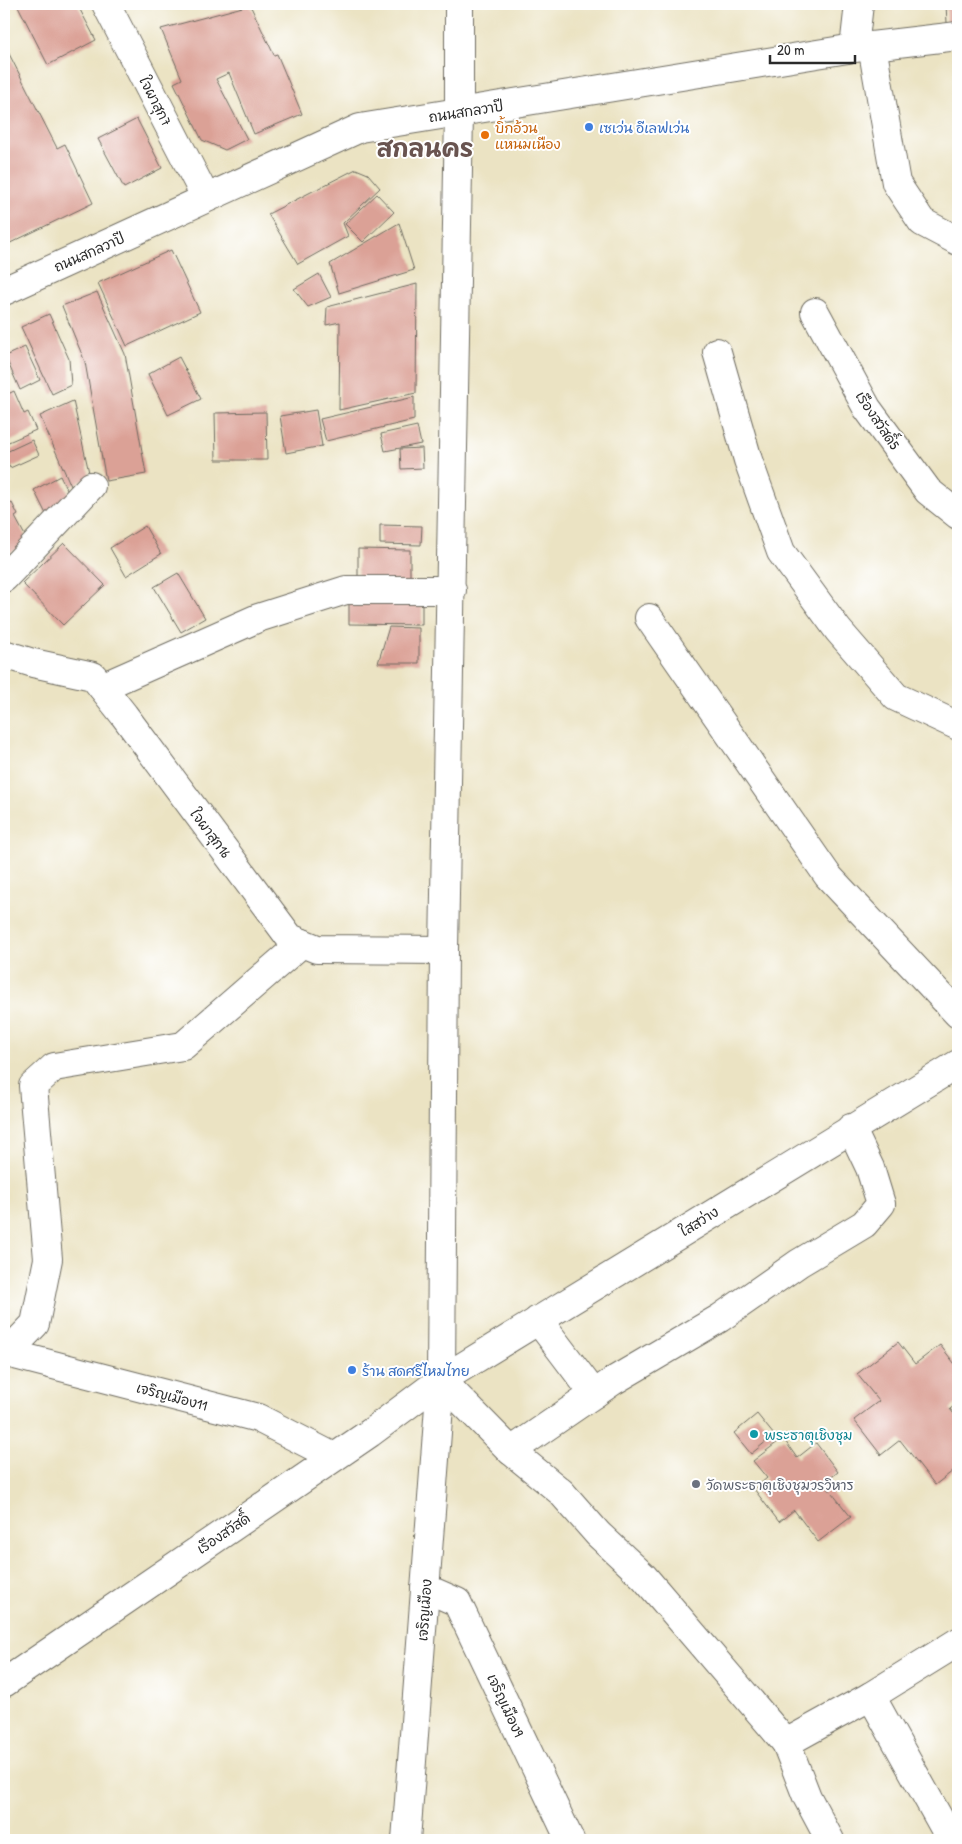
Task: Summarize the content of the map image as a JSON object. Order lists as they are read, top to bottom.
{
  "streets": {
    "street": [
      "ใจผาสุก7",
      "ถนนสกลวาปี",
      "เรืองสวัสดิ์5",
      "ใจผาสุก16",
      "ใสสว่าง",
      "เจริญเมือง11",
      "เรืองสวัสดิ์",
      "เจริญเมือง",
      "เจริญเมือง9"
    ]
  },
  "crossings": [
    ["ใจผาสุก7", "ถนนสกลวาปี"],
    ["ถนนสกลวาปี", "เจริญเมือง"],
    ["ใจผาสุก16", "เจริญเมือง"],
    ["ใสสว่าง", "เรืองสวัสดิ์"],
    ["ใสสว่าง", "เจริญเมือง"],
    ["เจริญเมือง11", "เรืองสวัสดิ์"],
    ["เรืองสวัสดิ์", "เจริญเมือง"],
    ["เจริญเมือง", "เจริญเมือง9"]
  ],
  "districts": ["สกลนคร"],
  "places": [
    "เซเว่น อีเลฟเว่น",
    "บิ้กอ้วน แหนมเนือง",
    "ร้าน สดศรีไหมไทย",
    "พระธาตุเชิงชุม",
    "วัดพระธาตุเชิงชุมวรวิหาร"
  ],
  "scale_bar": "20 m"
}
